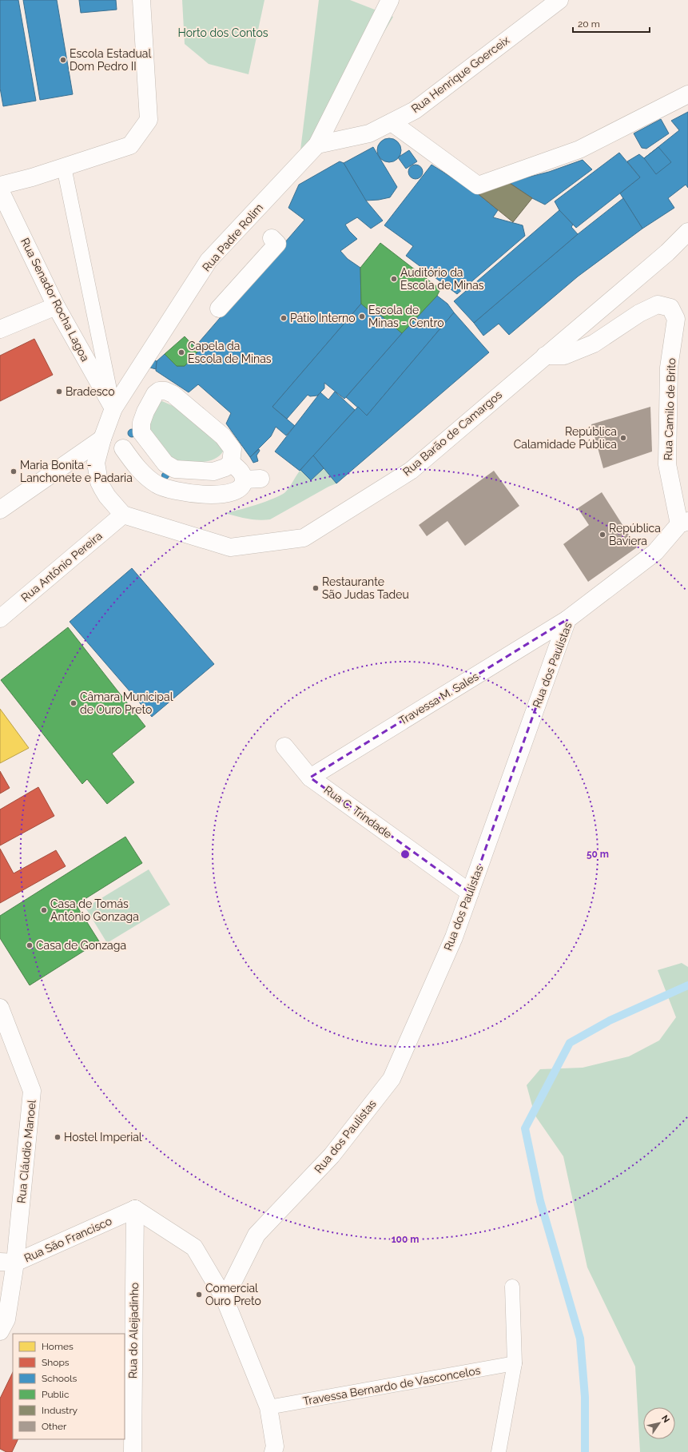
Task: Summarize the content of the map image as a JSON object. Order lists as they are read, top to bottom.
{
  "streets": {
    "street": [
      "Rua Henrique Goerceix",
      "Rua Padre Rolim",
      "Rua Senador Rocha Lagoa",
      "Rua Camilo de Brito",
      "Rua Barão de Camargos",
      "Rua Antônio Pereira",
      "Rua dos Paulistas",
      "Travessa M. Sales",
      "Rua C. Trindade",
      "Rua Cláudio Manoel",
      "Rua São Francisco",
      "Rua do Aleijadinho"
    ],
    "lane": ["Travessa Bernardo de Vasconcelos"]
  },
  "crossings": [
    ["Rua Henrique Goerceix", "Rua Padre Rolim"],
    ["Rua Padre Rolim", "Rua Senador Rocha Lagoa"],
    ["Rua Padre Rolim", "Rua Barão de Camargos"],
    ["Rua Padre Rolim", "Rua Antônio Pereira"],
    ["Rua Camilo de Brito", "Rua Barão de Camargos"],
    ["Rua Camilo de Brito", "Rua dos Paulistas"],
    ["Rua Barão de Camargos", "Rua Antônio Pereira"],
    ["Rua dos Paulistas", "Travessa M. Sales"],
    ["Rua dos Paulistas", "Rua C. Trindade"],
    ["Travessa M. Sales", "Rua C. Trindade"],
    ["Rua Cláudio Manoel", "Rua São Francisco"],
    ["Rua São Francisco", "Rua do Aleijadinho"]
  ],
  "parks": ["Horto dos Contos"],
  "places": [
    "Escola Estadual Dom Pedro II",
    "Auditório da Escola de Minas",
    "Escola de Minas - Centro",
    "Pátio Interno",
    "Capela da Escola de Minas",
    "Bradesco",
    "República Calamidade Pública",
    "Maria Bonita - Lanchonete e Padaria",
    "República Baviera",
    "Restaurante São Judas Tadeu",
    "Câmara Municipal de Ouro Preto",
    "Casa de Tomás Antônio Gonzaga",
    "Casa de Gonzaga",
    "Hostel Imperial",
    "Comercial Ouro Preto"
  ],
  "legend": [
    "Homes",
    "Shops",
    "Schools",
    "Public",
    "Industry",
    "Other"
  ],
  "scale_bar": "20 m",
  "north": "top right",
  "rings": ["50 m", "100 m"]
}
